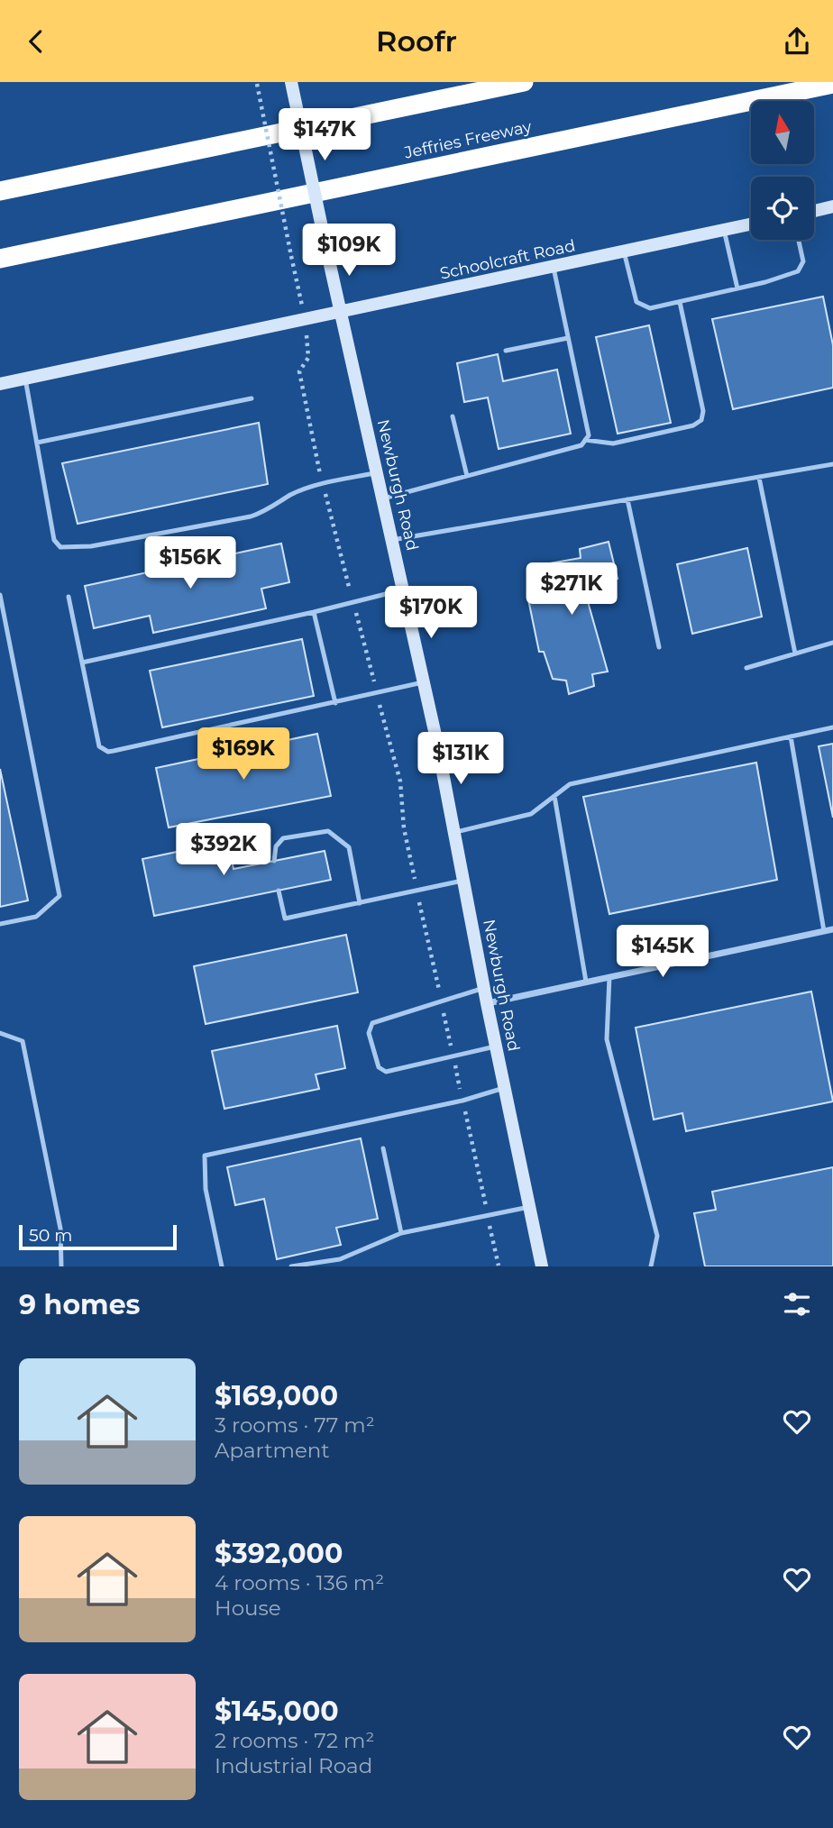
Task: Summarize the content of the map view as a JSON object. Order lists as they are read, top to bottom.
{
  "streets": {
    "highway": ["Jeffries Freeway"],
    "main road": ["Schoolcraft Road", "Newburgh Road"]
  },
  "crossings": [
    ["Schoolcraft Road", "Newburgh Road"]
  ],
  "scale_bar": "50 m",
  "north": "top",
  "page": {
    "header": "Roofr",
    "price": [
      "$147K",
      "$109K",
      "$156K",
      "$271K",
      "$170K",
      "$169K",
      "$131K",
      "$392K",
      "$145K"
    ],
    "scale": "50 m",
    "heading": "9 homes",
    "list": [
      {
        "name": "$169,000",
        "note": "3 rooms · 77 m² · Apartment"
      },
      {
        "name": "$392,000",
        "note": "4 rooms · 136 m² · House"
      },
      {
        "name": "$145,000",
        "note": "2 rooms · 72 m² · Industrial Road"
      }
    ]
  }
}
